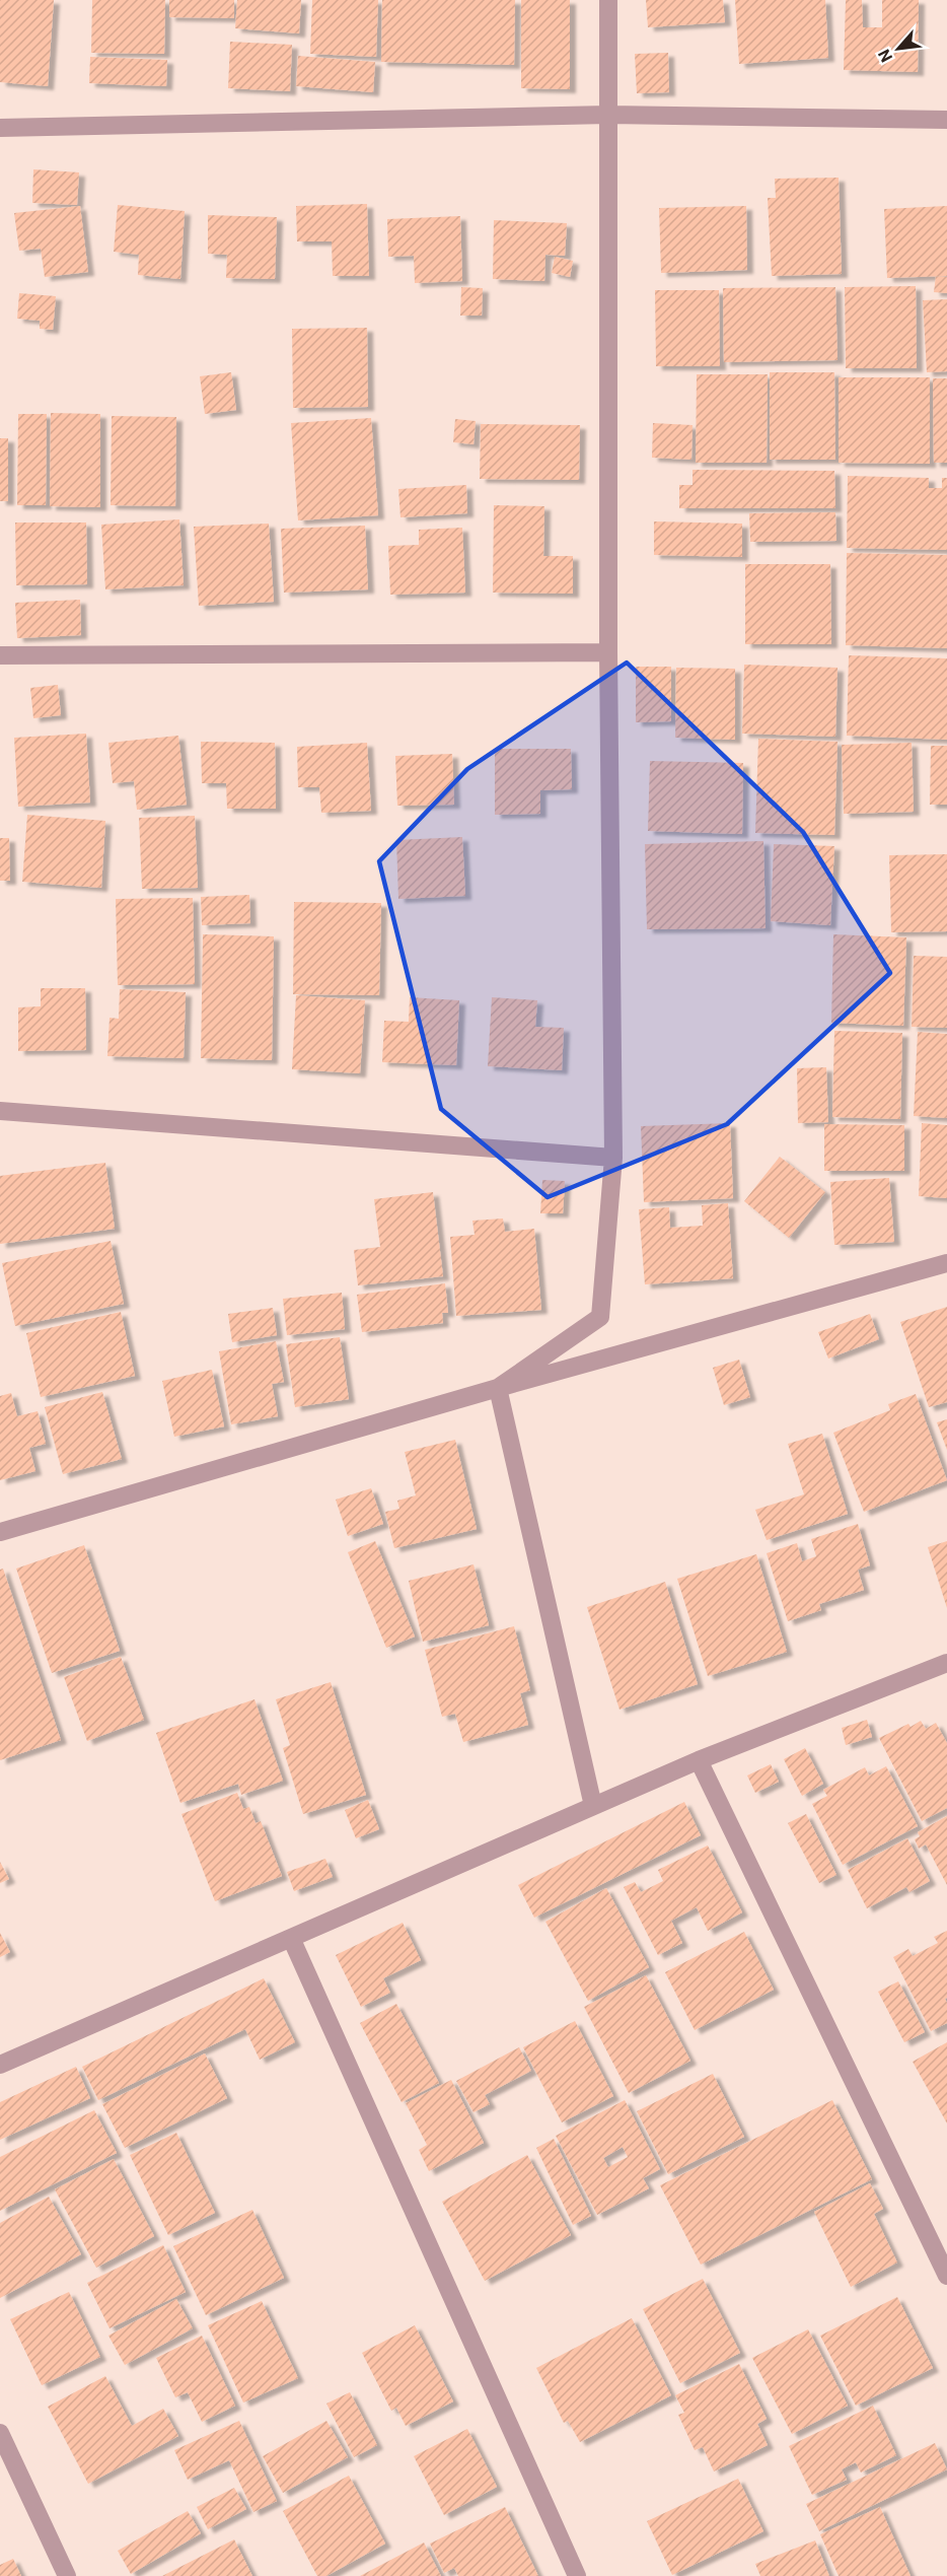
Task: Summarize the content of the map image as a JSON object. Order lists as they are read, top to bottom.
{
  "north": "bottom left"
}
